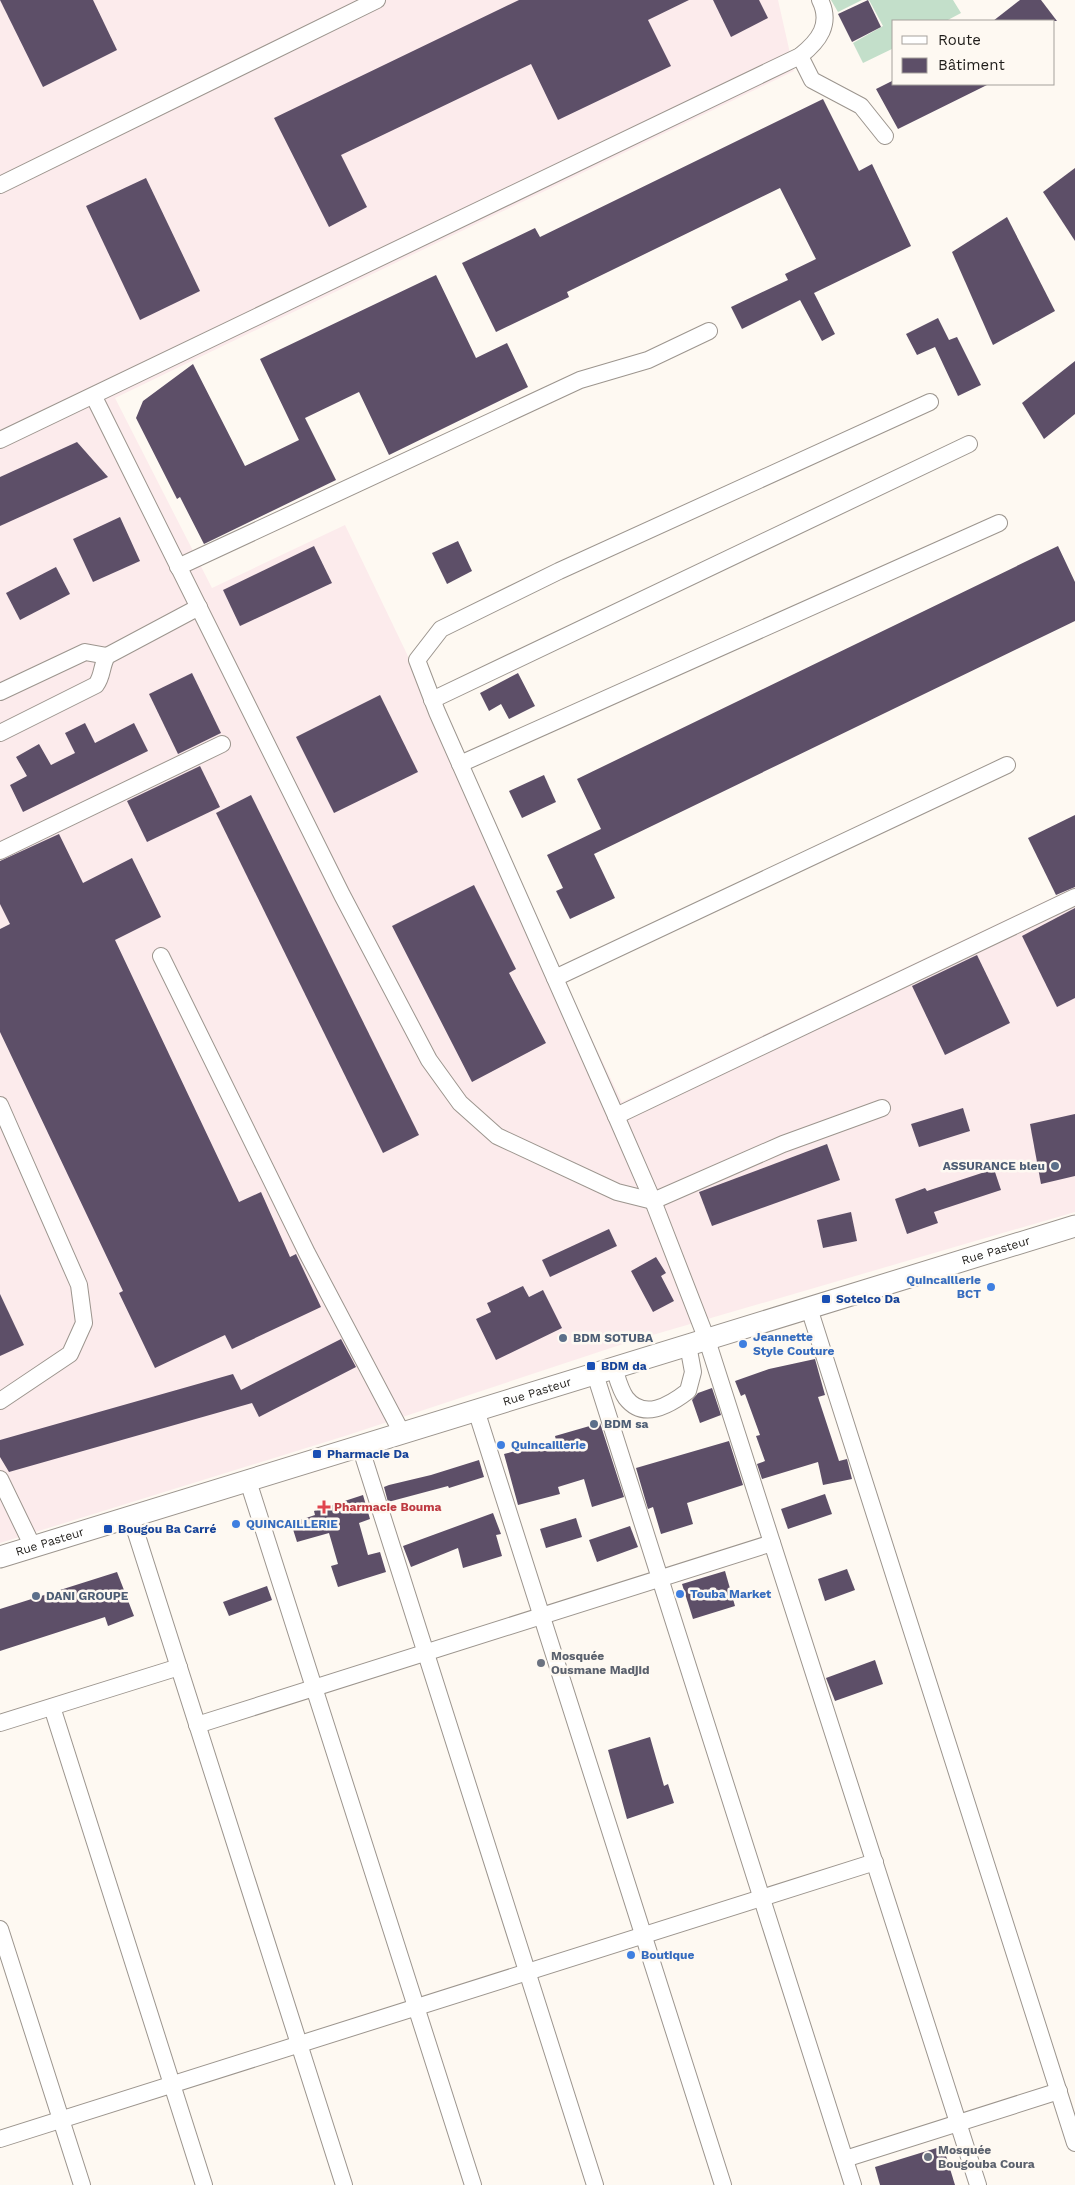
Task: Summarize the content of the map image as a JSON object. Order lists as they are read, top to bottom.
{
  "streets": {
    "main road": ["Rue Pasteur"]
  },
  "places": {
    "other": [
      "ASSURANCE bleu",
      "Quincaillerie BCT",
      "BDM SOTUBA",
      "Jeannette Style Couture",
      "BDM sa",
      "Quincaillerie",
      "QUINCAILLERIE",
      "Touba Market",
      "DANI GROUPE",
      "Mosquée Ousmane Madjid",
      "Boutique",
      "Mosquée Bougouba Coura"
    ],
    "transit": [
      "Sotelco Da",
      "BDM da",
      "Pharmacie Da",
      "Bougou Ba Carré"
    ],
    "health": ["Pharmacie Bouma"]
  },
  "legend": ["Route", "Bâtiment"]
}
